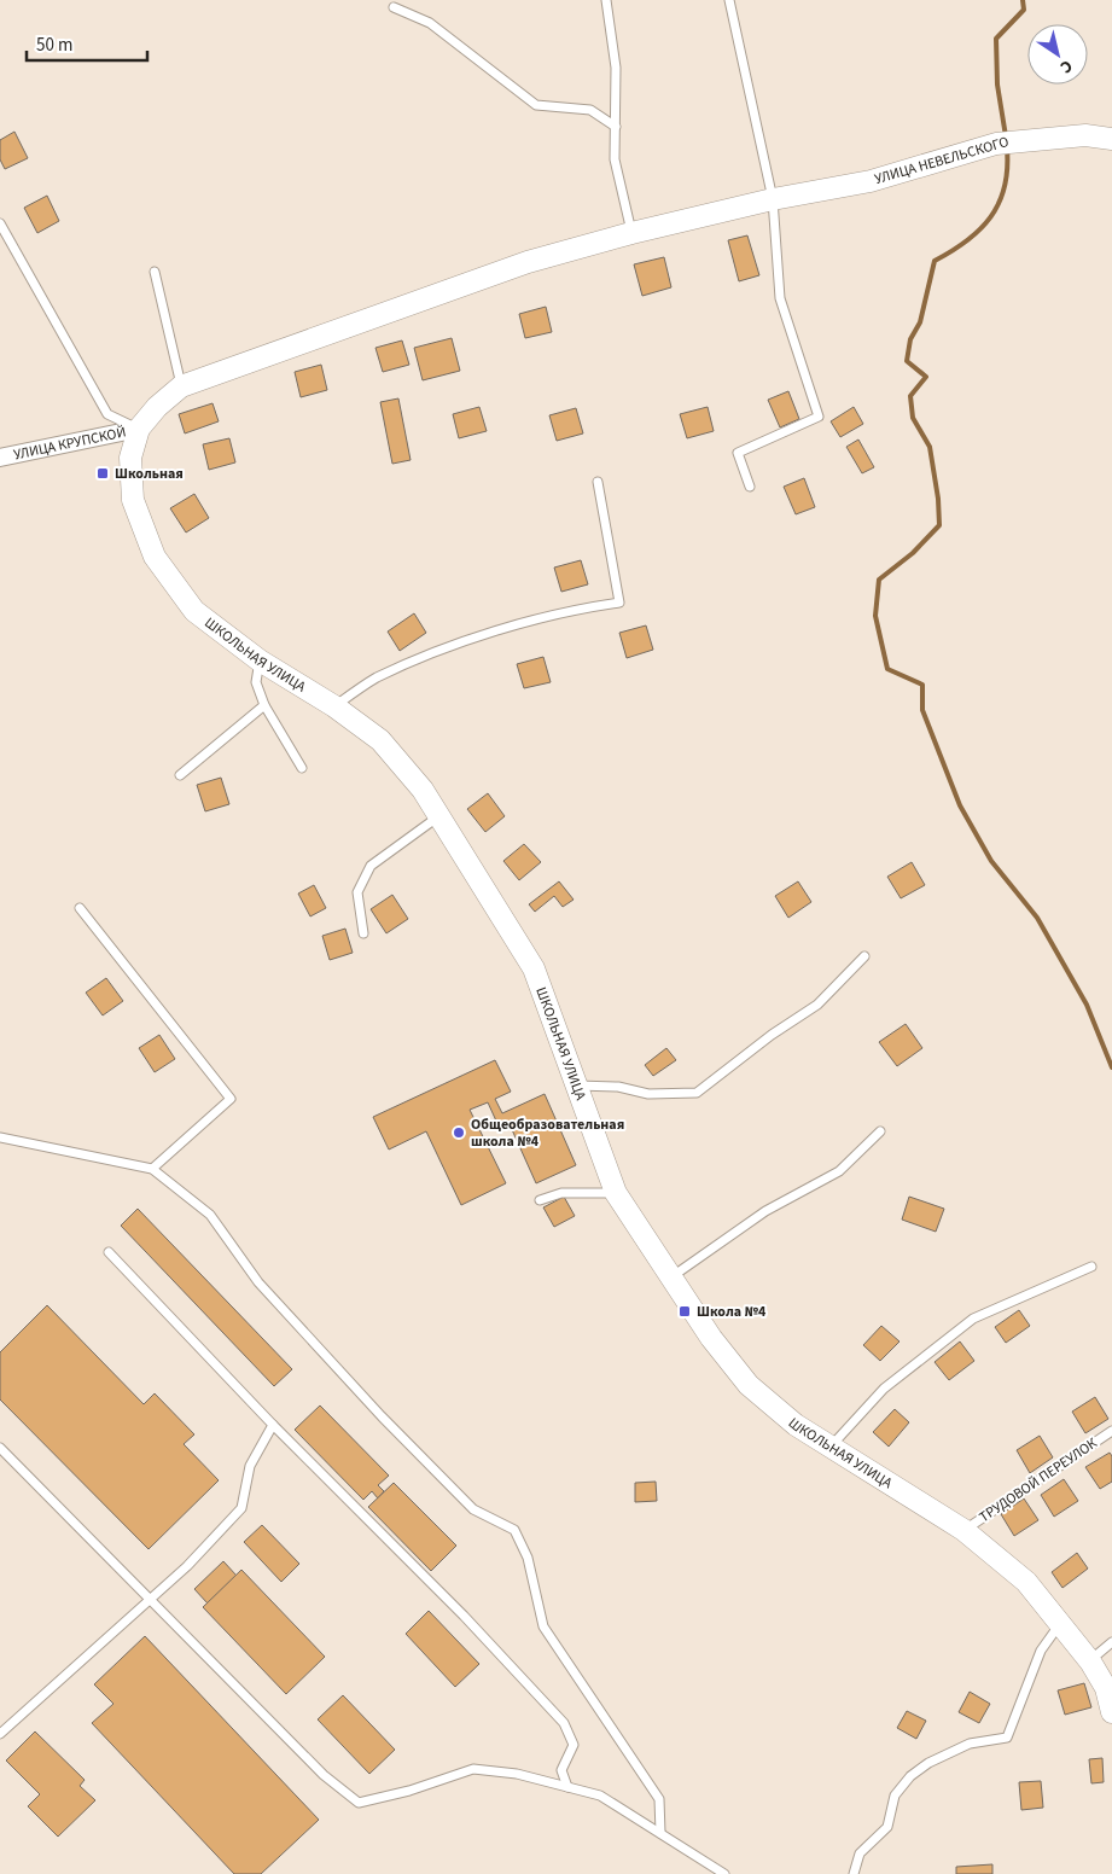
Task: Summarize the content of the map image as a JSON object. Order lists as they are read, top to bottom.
{
  "streets": {
    "street": ["УЛИЦА НЕВЕЛЬСКОГО", "УЛИЦА КРУПСКОЙ", "ШКОЛЬНАЯ УЛИЦА"],
    "lane": ["ТРУДОВОЙ ПЕРЕУЛОК"]
  },
  "crossings": [
    ["УЛИЦА КРУПСКОЙ", "ШКОЛЬНАЯ УЛИЦА"],
    ["ШКОЛЬНАЯ УЛИЦА", "ТРУДОВОЙ ПЕРЕУЛОК"]
  ],
  "places": {
    "transit": ["Школьная", "Школа №4"],
    "other": ["Общеобразовательная школа №4"]
  },
  "scale_bar": "50 m",
  "north": "bottom right"
}
